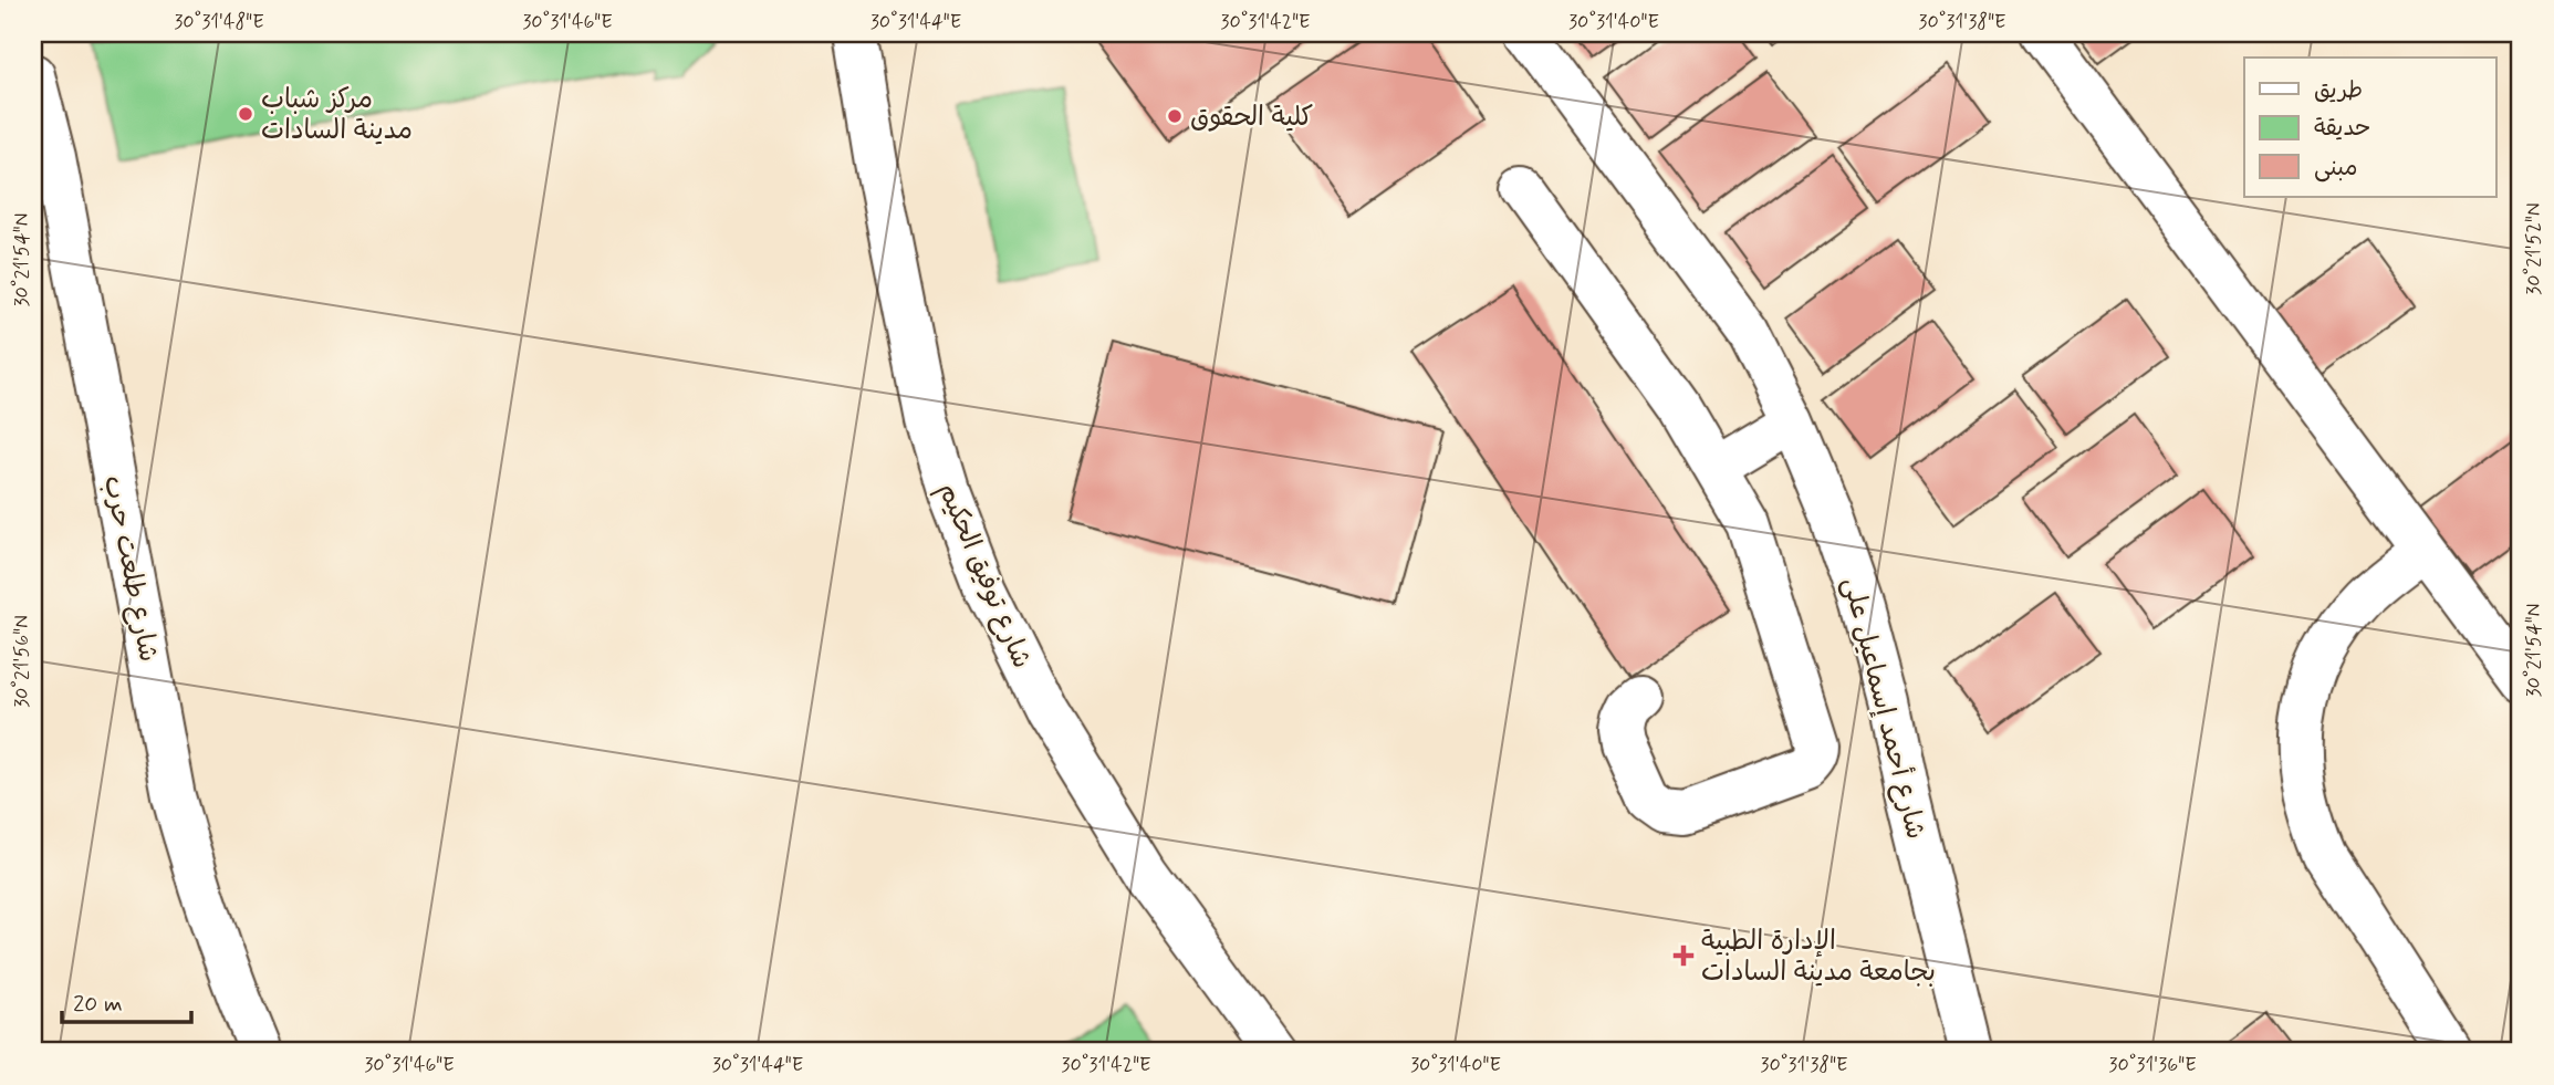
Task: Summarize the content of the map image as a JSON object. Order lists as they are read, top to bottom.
{
  "streets": {
    "street": ["شارع طلعت حرب", "شارع توفيق الحكيم", "شارع أحمد إسماعيل على"]
  },
  "places": {
    "other": ["مركز شباب مدينة السادات", "كلية الحقوق"],
    "health": ["الإدارة الطبية بجامعة مدينة السادات"]
  },
  "legend": ["طريق", "حديقة", "مبنى"],
  "scale_bar": "20 m",
  "coordinates": [
    "30°31'48\"E",
    "30°31'46\"E",
    "30°31'44\"E",
    "30°31'42\"E",
    "30°31'40\"E",
    "30°31'38\"E",
    "30°21'52\"N",
    "30°21'54\"N",
    "30°21'56\"N",
    "30°31'36\"E"
  ]
}
